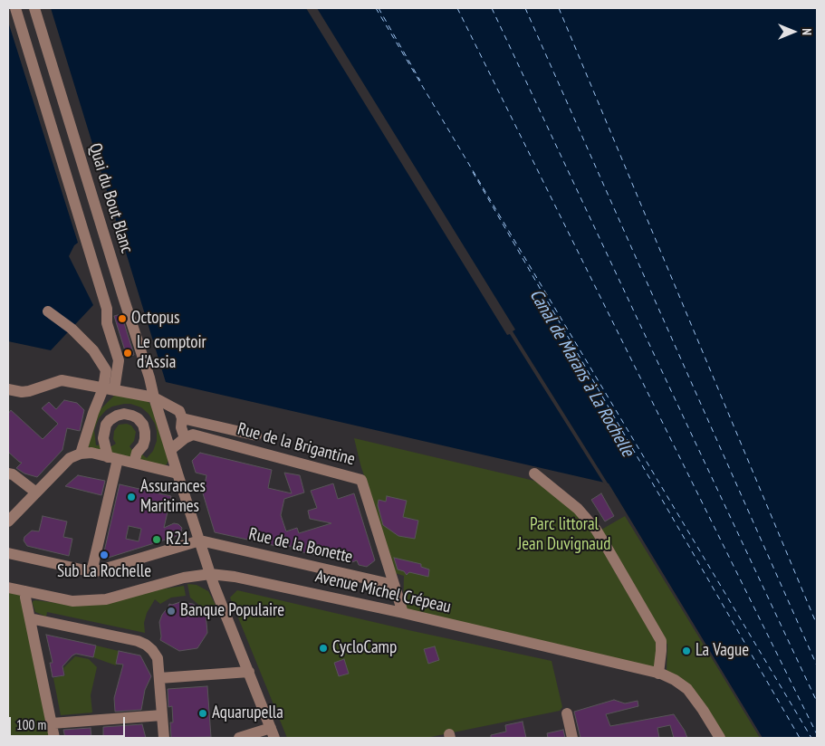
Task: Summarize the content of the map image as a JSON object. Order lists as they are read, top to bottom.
{
  "streets": {
    "street": [
      "Quai du Bout Blanc",
      "Rue de la Brigantine",
      "Rue de la Bonette",
      "Avenue Michel Crépeau"
    ]
  },
  "crossings": [
    ["Quai du Bout Blanc", "Rue de la Bonette"],
    ["Quai du Bout Blanc", "Avenue Michel Crépeau"],
    ["Rue de la Brigantine", "Rue de la Bonette"],
    ["Rue de la Brigantine", "Avenue Michel Crépeau"]
  ],
  "water": ["Canal de Marans à La Rochelle"],
  "parks": ["Parc littoral Jean Duvignaud"],
  "places": [
    "Octopus",
    "Le comptoir d'Assia",
    "Assurances Maritimes",
    "R21",
    "Sub La Rochelle",
    "Banque Populaire",
    "CycloCamp",
    "La Vague",
    "Aquarupella"
  ],
  "scale_bar": "100 m",
  "north": "right"
}
